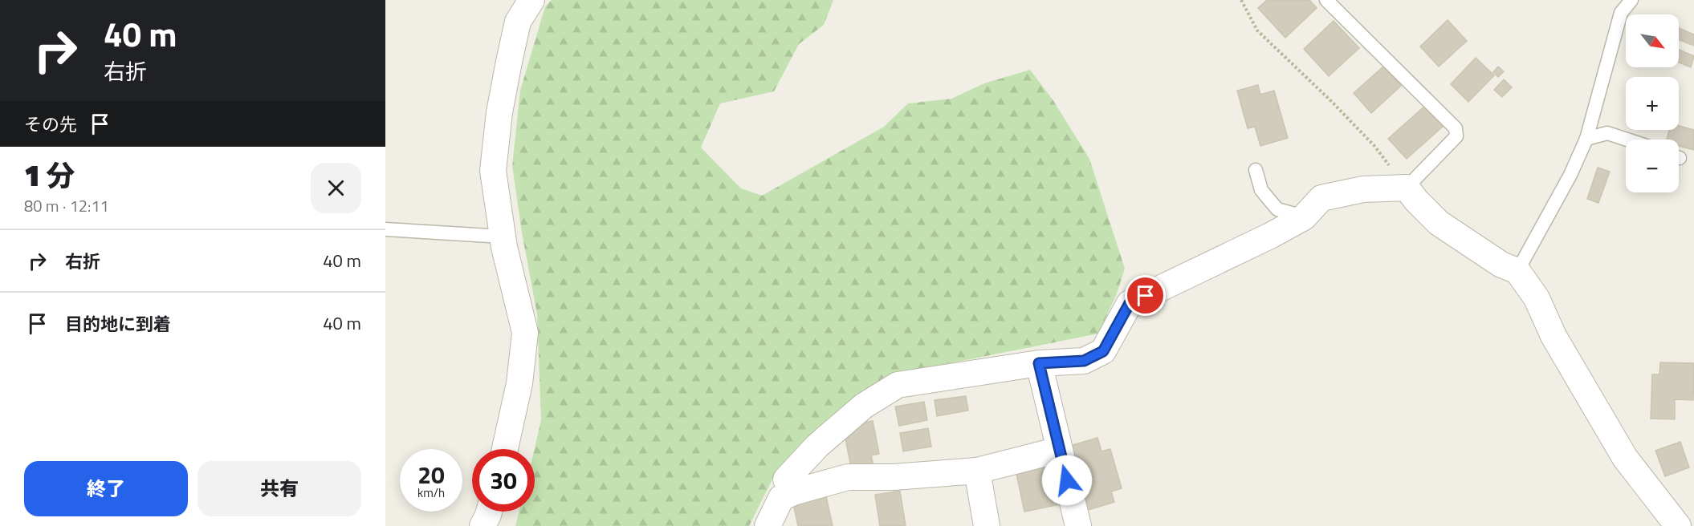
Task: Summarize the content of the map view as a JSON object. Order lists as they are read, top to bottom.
{
  "north": "bottom right",
  "page": {
    "turn": ["40 m", "右折"],
    "map_buttons": ["+", "−"],
    "then": "その先",
    "heading": ["1 分", "80 m · 12:11"],
    "list": [
      {
        "name": "右折",
        "value": "40 m"
      },
      {
        "name": "目的地に到着",
        "value": "40 m"
      }
    ],
    "speed": "20 km/h",
    "limit": "30",
    "buttons": ["終了", "共有"]
  }
}
